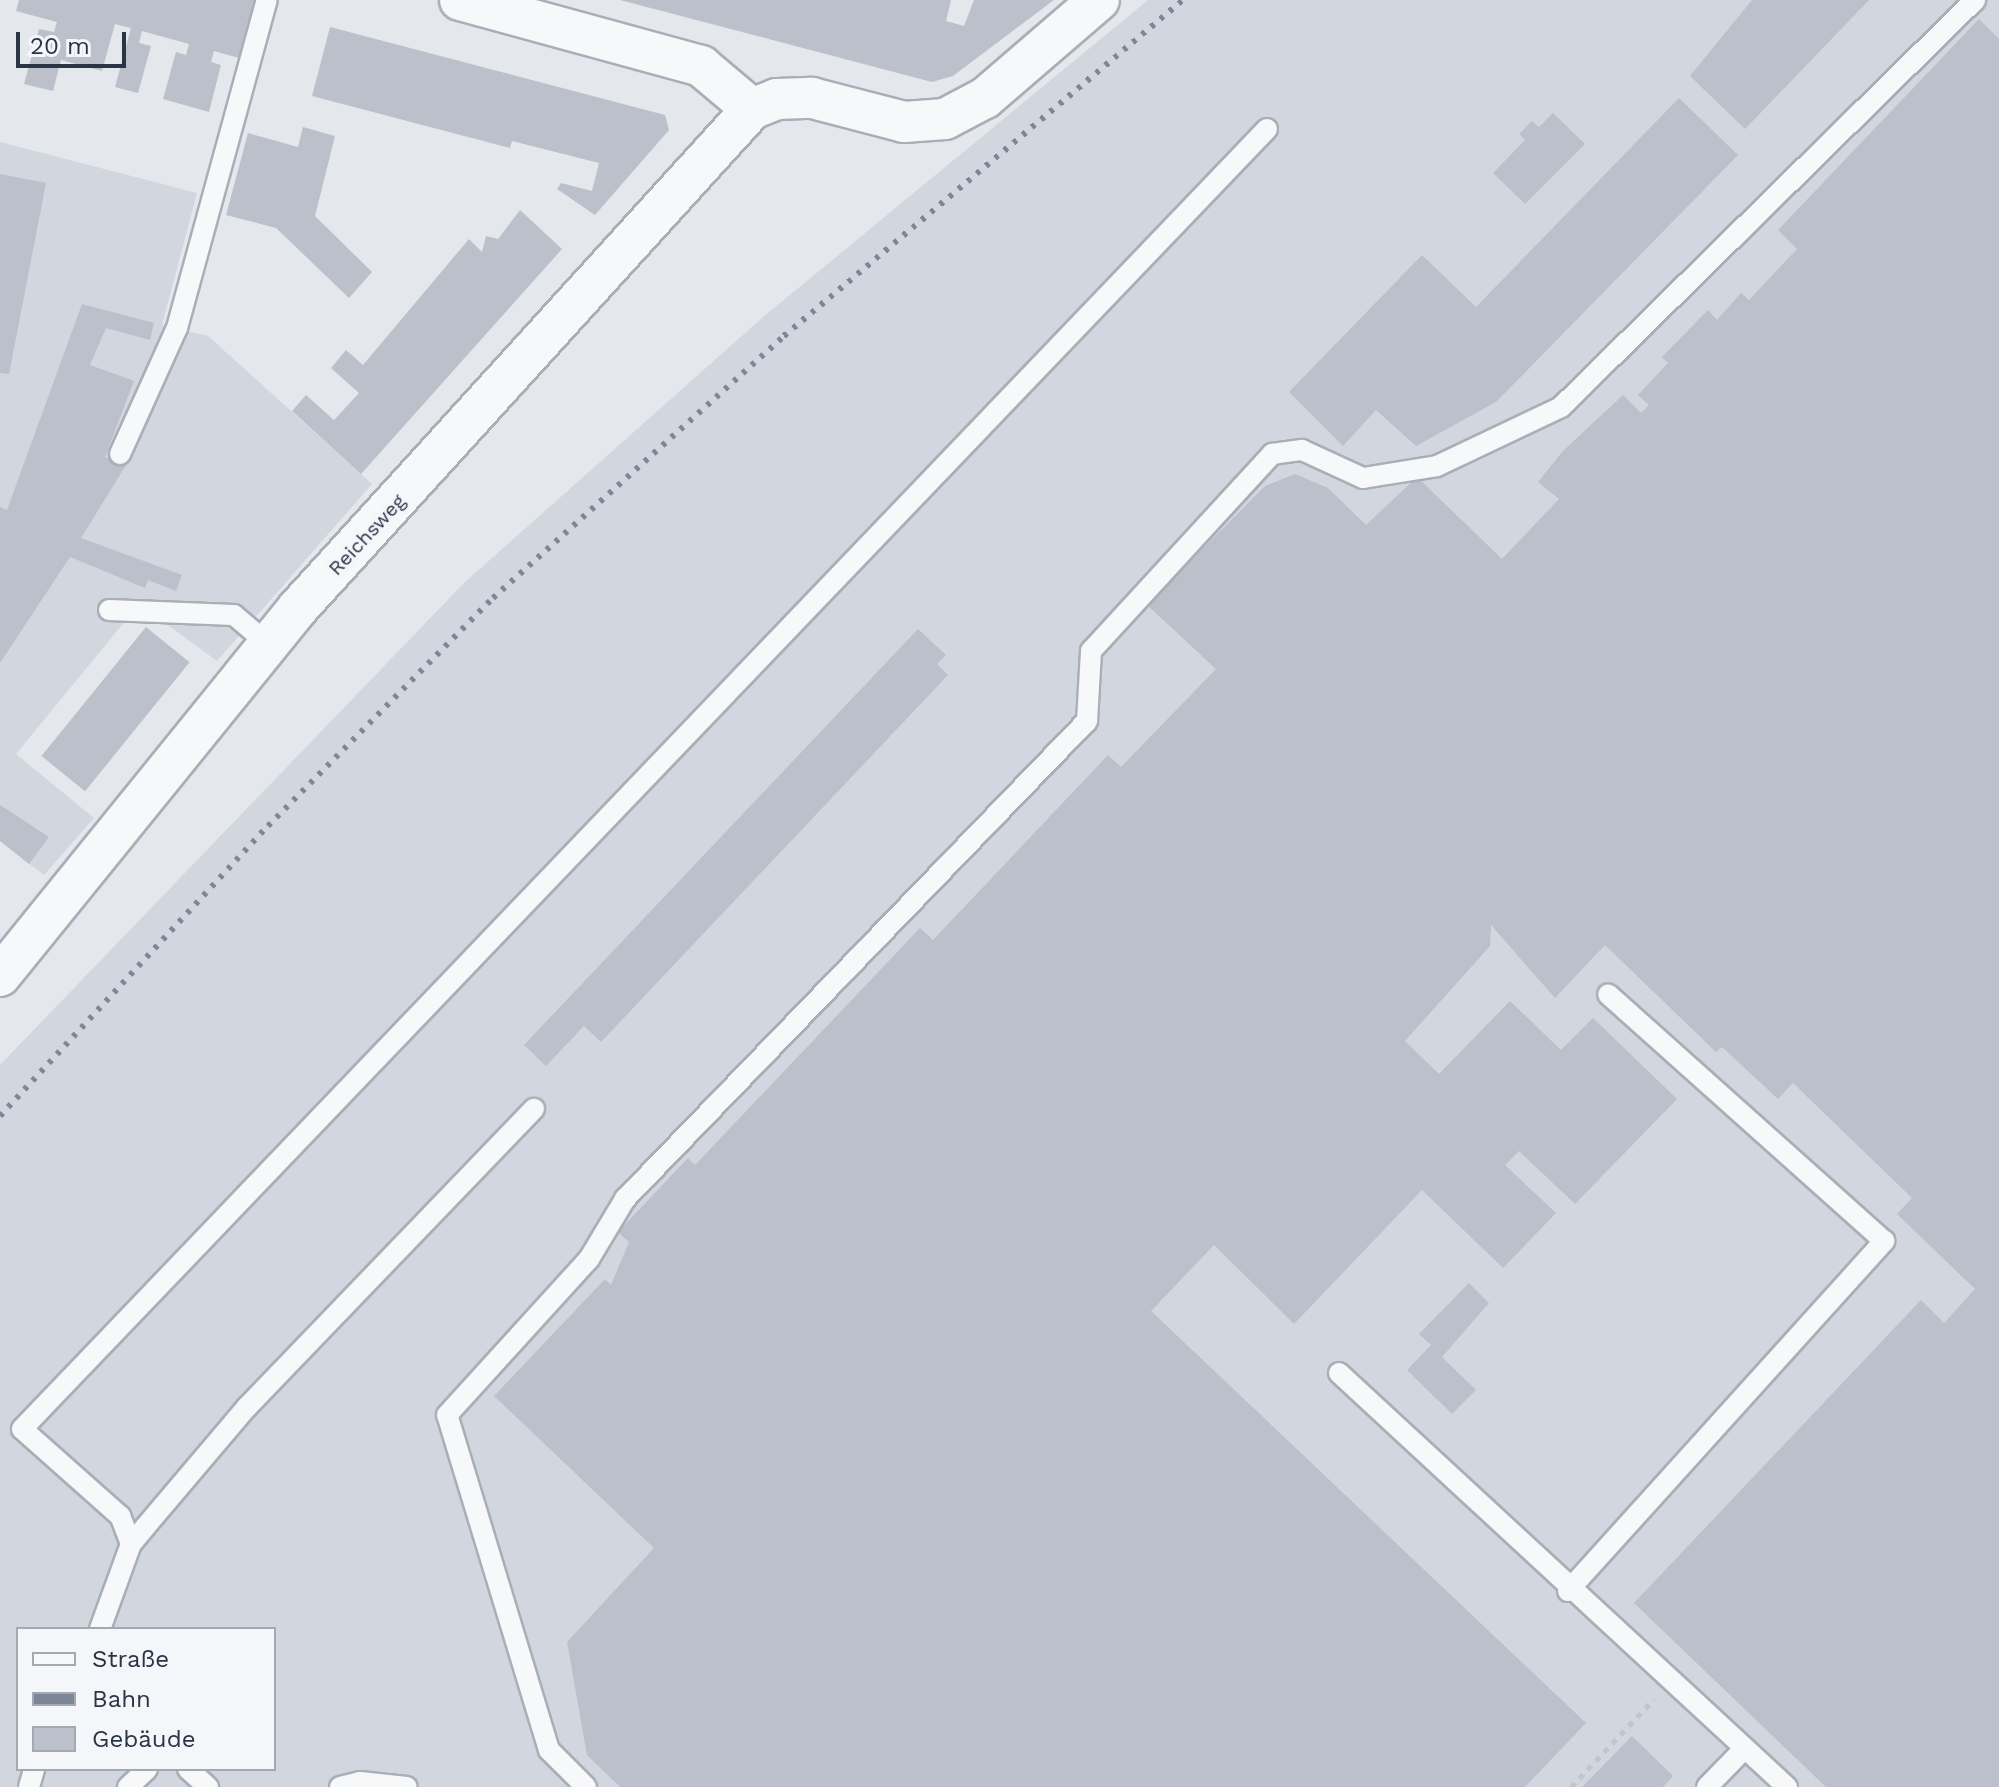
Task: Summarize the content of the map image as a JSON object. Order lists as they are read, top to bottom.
{
  "streets": {
    "street": ["Reichsweg"]
  },
  "legend": ["Straße", "Bahn", "Gebäude"],
  "scale_bar": "20 m"
}
